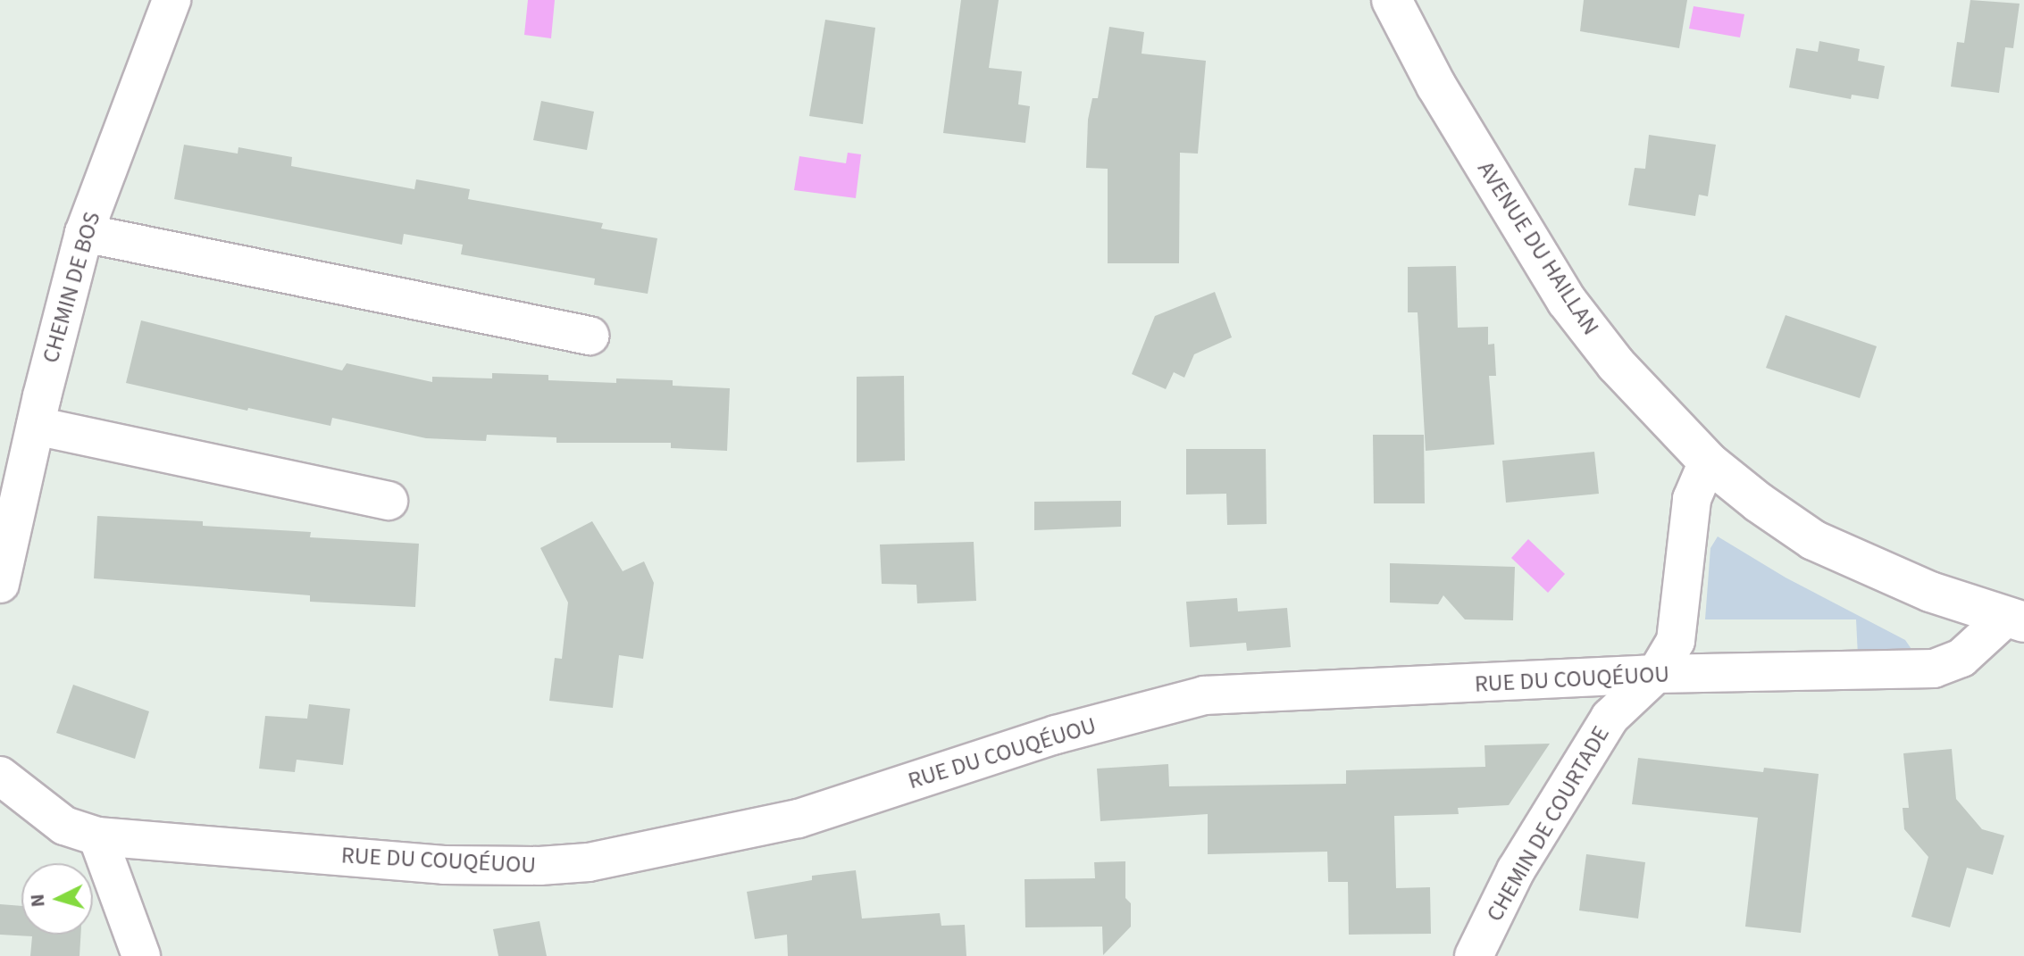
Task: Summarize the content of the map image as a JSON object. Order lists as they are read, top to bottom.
{
  "streets": {
    "street": [
      "AVENUE DU HAILLAN",
      "CHEMIN DE BOS",
      "RUE DU COUQÉUOU",
      "CHEMIN DE COURTADE"
    ]
  },
  "crossings": [
    ["AVENUE DU HAILLAN", "RUE DU COUQÉUOU"],
    ["AVENUE DU HAILLAN", "CHEMIN DE COURTADE"],
    ["RUE DU COUQÉUOU", "CHEMIN DE COURTADE"]
  ],
  "north": "left"
}
